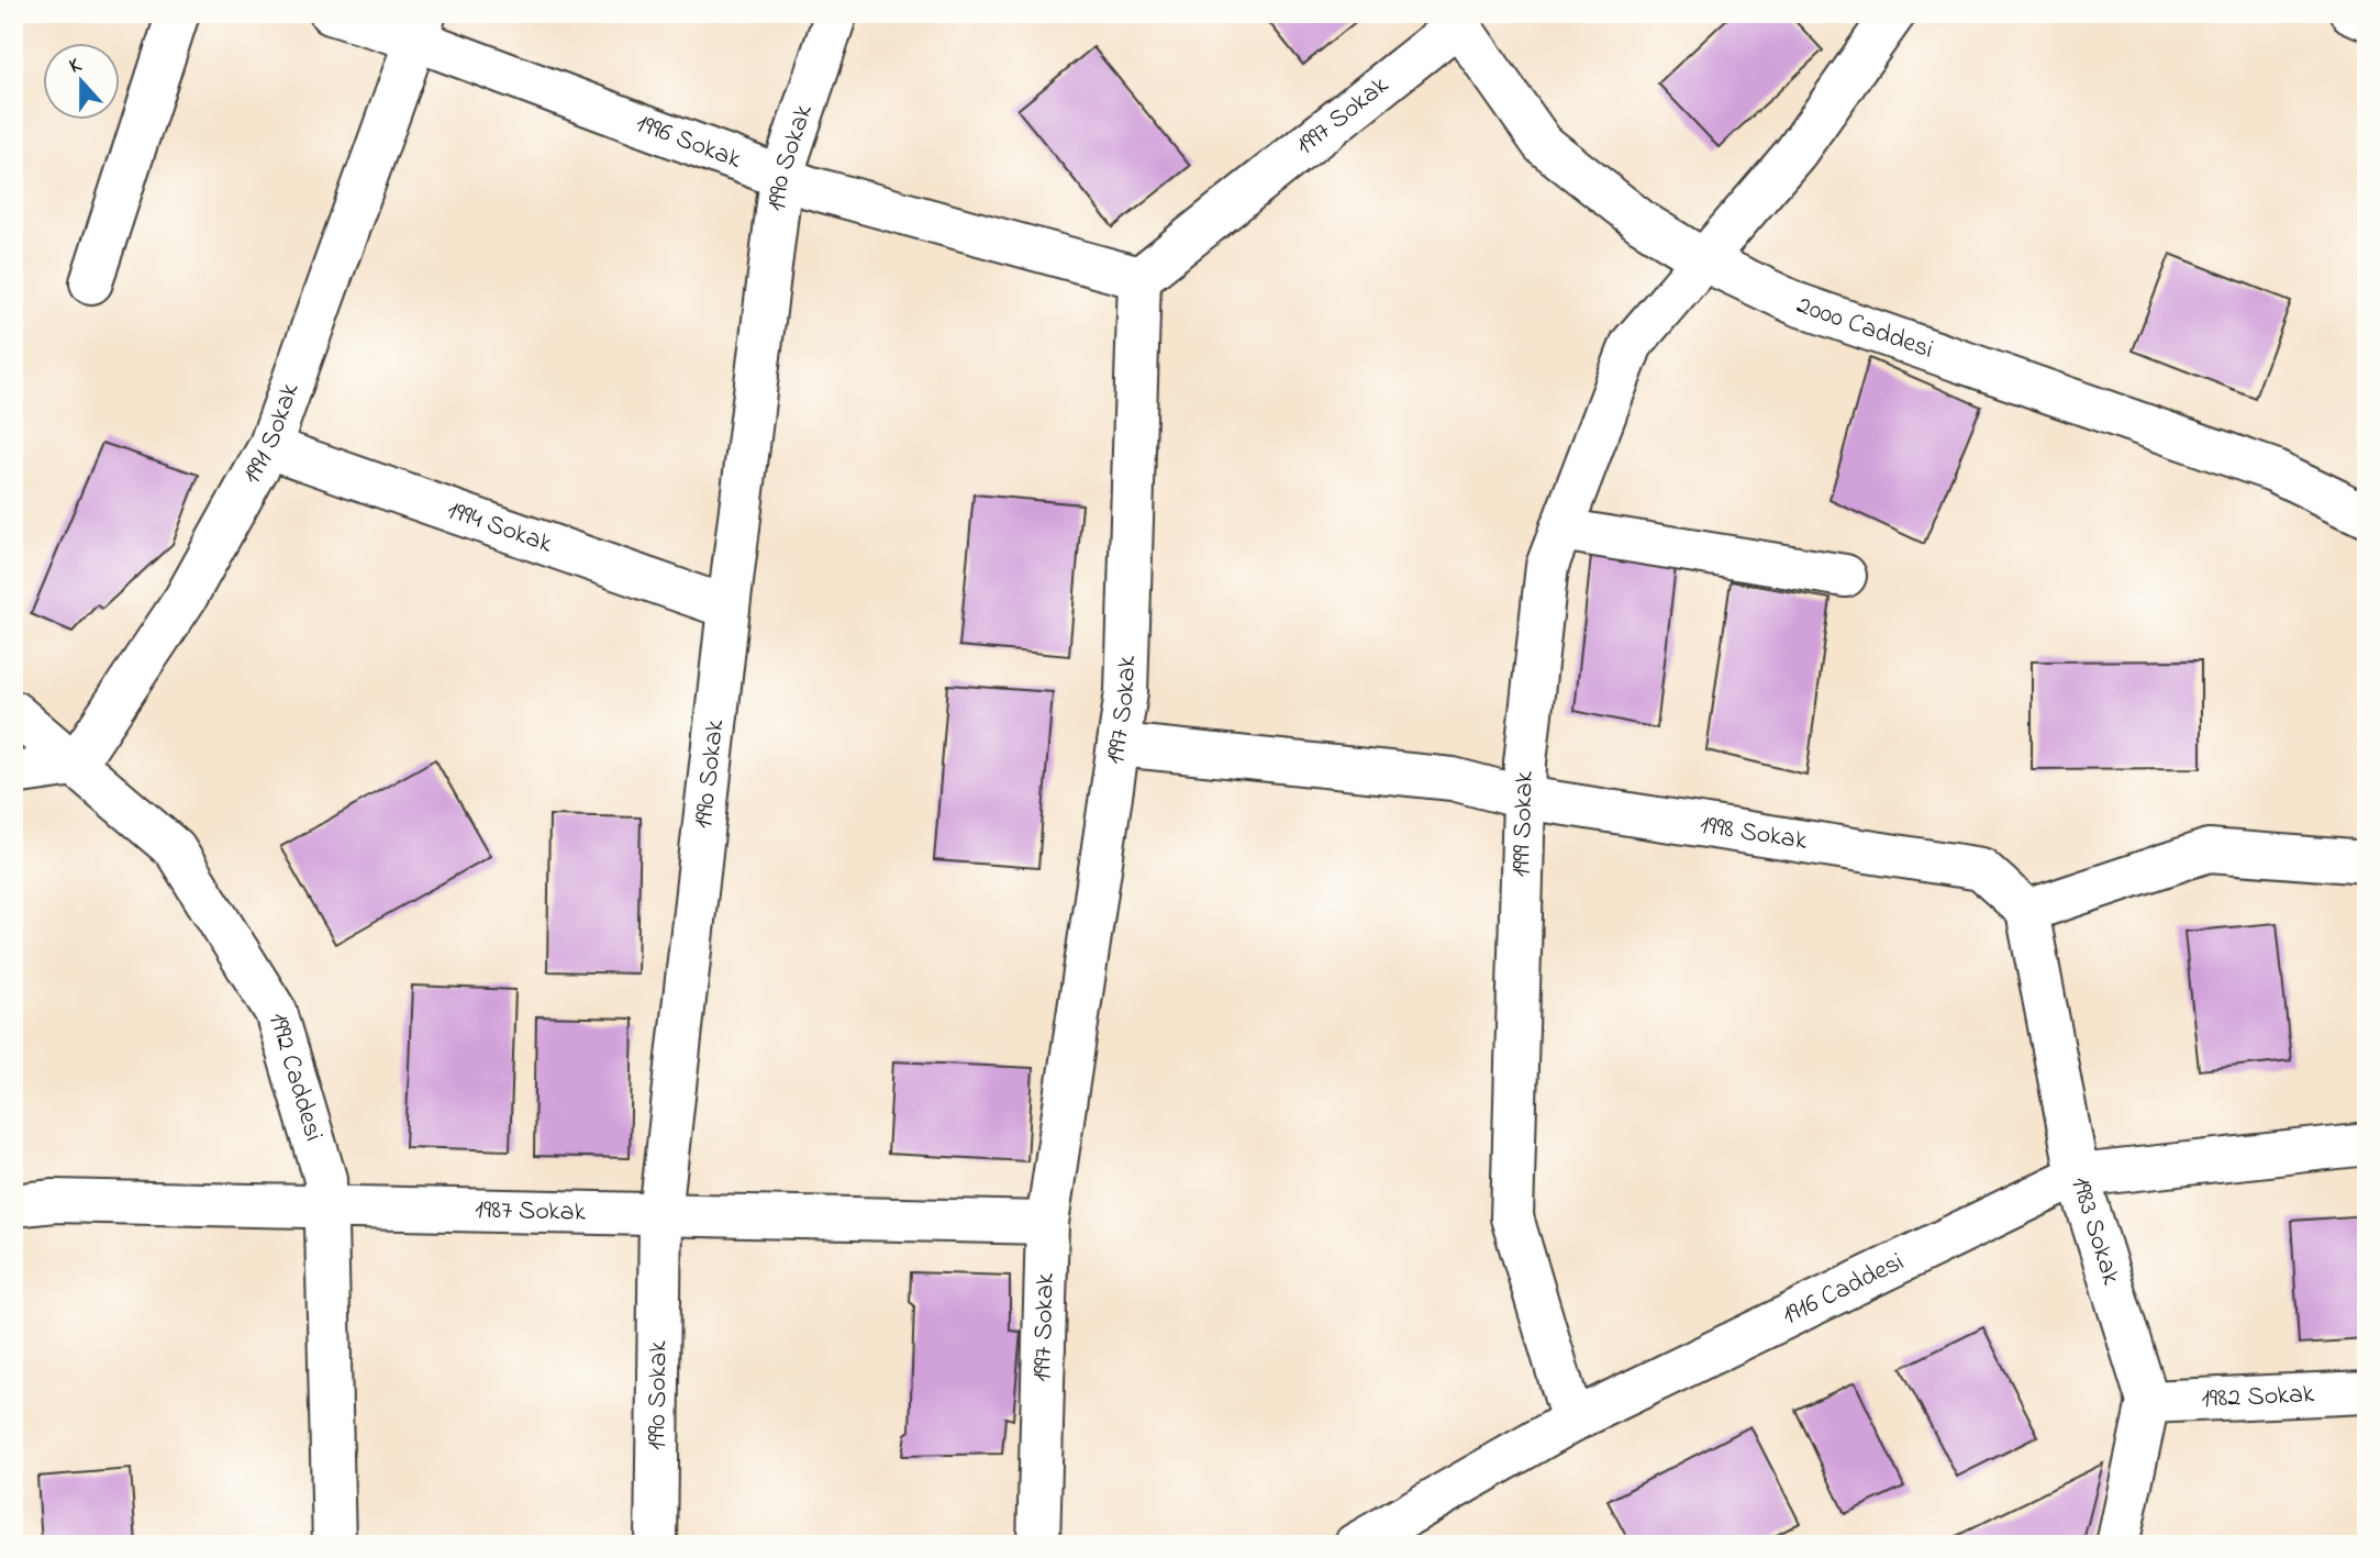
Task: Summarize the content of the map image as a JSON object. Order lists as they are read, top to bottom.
{
  "streets": {
    "street": [
      "1997 Sokak",
      "1996 Sokak",
      "1990 Sokak",
      "2000 Caddesi",
      "1991 Sokak",
      "1994 Sokak",
      "1999 Sokak",
      "1998 Sokak",
      "1992 Caddesi",
      "1987 Sokak",
      "1983 Sokak",
      "1916 Caddesi",
      "1982 Sokak"
    ]
  },
  "crossings": [
    ["1997 Sokak", "1996 Sokak"],
    ["1997 Sokak", "2000 Caddesi"],
    ["1997 Sokak", "1998 Sokak"],
    ["1997 Sokak", "1987 Sokak"],
    ["1996 Sokak", "1990 Sokak"],
    ["1996 Sokak", "1991 Sokak"],
    ["1990 Sokak", "1994 Sokak"],
    ["1990 Sokak", "1987 Sokak"],
    ["2000 Caddesi", "1999 Sokak"],
    ["1991 Sokak", "1994 Sokak"],
    ["1991 Sokak", "1992 Caddesi"],
    ["1999 Sokak", "1998 Sokak"],
    ["1999 Sokak", "1916 Caddesi"],
    ["1998 Sokak", "1983 Sokak"],
    ["1992 Caddesi", "1987 Sokak"],
    ["1983 Sokak", "1916 Caddesi"],
    ["1983 Sokak", "1982 Sokak"]
  ],
  "north": "top"
}
